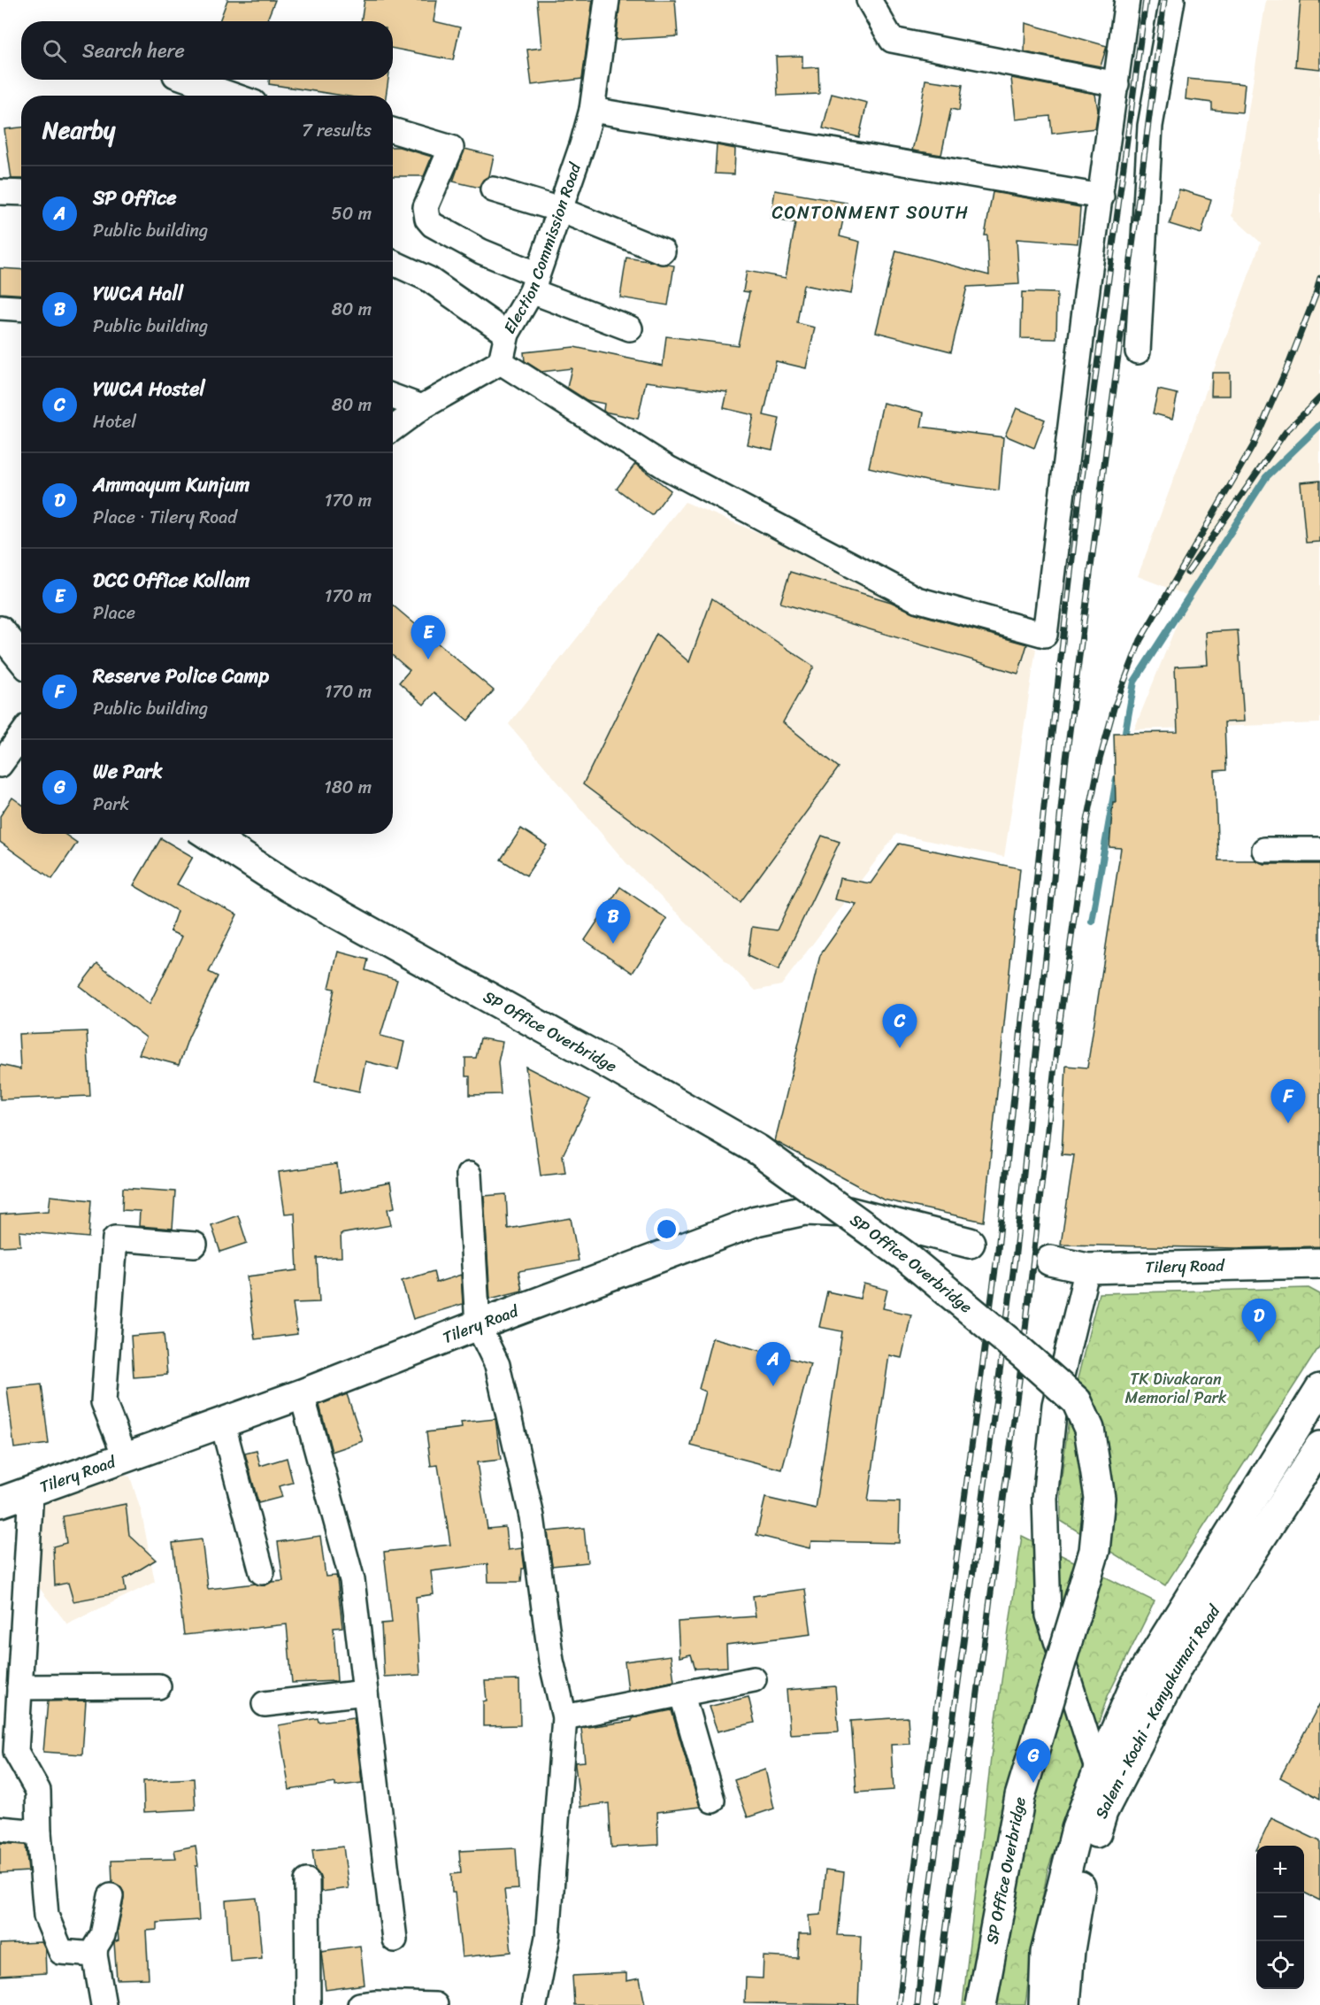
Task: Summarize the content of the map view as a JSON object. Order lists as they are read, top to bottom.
{
  "streets": {
    "main road": ["SP Office Overbridge", "Tilery Road", "Salem - Kochi - Kanyakumari Road"],
    "street": ["Election Commission Road"]
  },
  "districts": ["CONTONMENT SOUTH"],
  "parks": ["TK Divakaran Memorial Park"],
  "page": {
    "search": "Search here",
    "heading": ["Nearby", "7 results"],
    "list": [
      {
        "mark": "A",
        "name": "SP Office",
        "note": "Public building",
        "value": "50 m"
      },
      {
        "mark": "B",
        "name": "YWCA Hall",
        "note": "Public building",
        "value": "80 m"
      },
      {
        "mark": "C",
        "name": "YWCA Hostel",
        "note": "Hotel",
        "value": "80 m"
      },
      {
        "mark": "D",
        "name": "Ammayum Kunjum",
        "note": "Place · Tilery Road",
        "value": "170 m"
      },
      {
        "mark": "E",
        "name": "DCC Office Kollam",
        "note": "Place",
        "value": "170 m"
      },
      {
        "mark": "F",
        "name": "Reserve Police Camp",
        "note": "Public building",
        "value": "170 m"
      },
      {
        "mark": "G",
        "name": "We Park",
        "note": "Park",
        "value": "180 m"
      }
    ],
    "pins": [
      "E",
      "B",
      "C",
      "F",
      "D",
      "A",
      "G"
    ],
    "map_buttons": ["+", "−"]
  }
}
